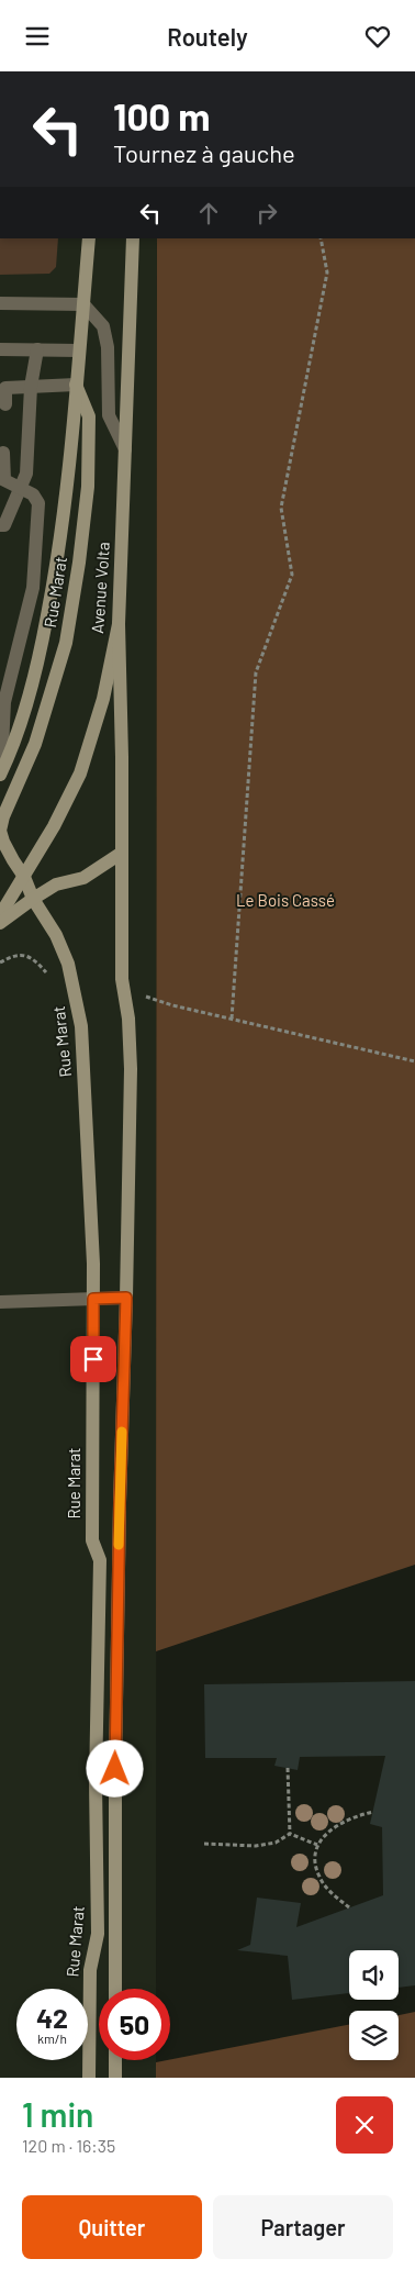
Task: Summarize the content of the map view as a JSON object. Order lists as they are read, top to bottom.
{
  "streets": {
    "main road": ["Avenue Volta", "Rue Marat"]
  },
  "crossings": [
    ["Avenue Volta", "Rue Marat"]
  ],
  "parks": ["Le Bois Cassé"],
  "page": {
    "header": "Routely",
    "turn": ["100 m", "Tournez à gauche"],
    "speed": "42 km/h",
    "limit": "50",
    "heading": ["1 min", "120 m · 16:35"],
    "buttons": ["Quitter", "Partager"]
  }
}
